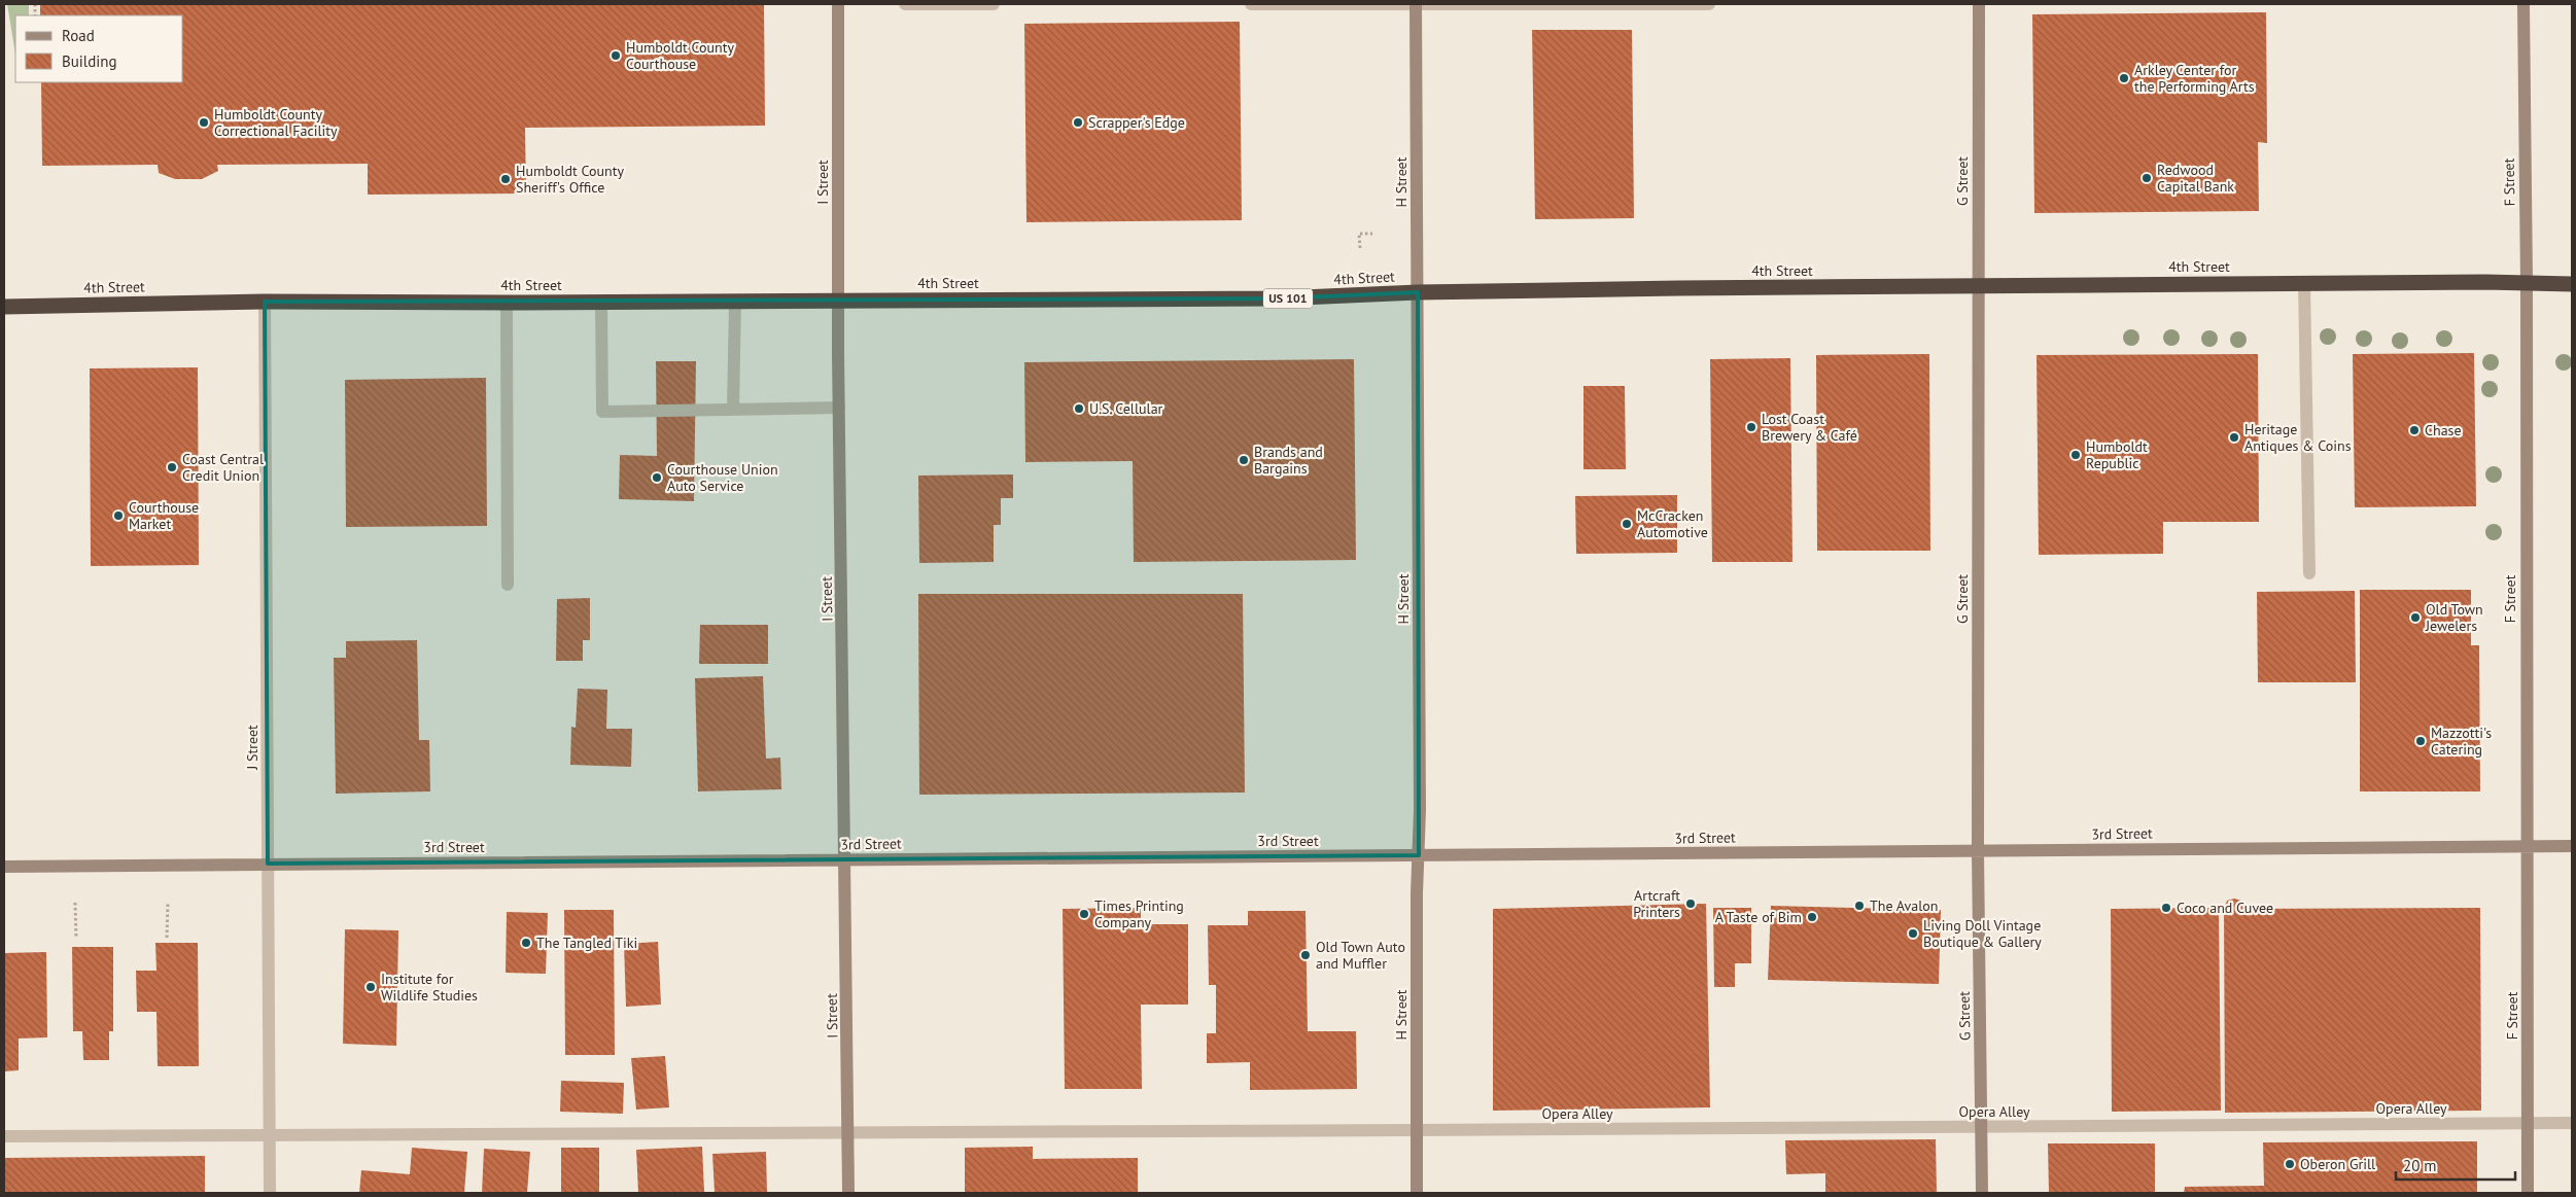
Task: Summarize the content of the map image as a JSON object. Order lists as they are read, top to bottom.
{
  "streets": {
    "highway": ["4th Street", "US 101"],
    "street": [
      "G Street",
      "I Street",
      "H Street",
      "F Street",
      "J Street",
      "3rd Street",
      "Opera Alley"
    ]
  },
  "crossings": [
    ["G Street", "4th Street"],
    ["G Street", "3rd Street"],
    ["G Street", "Opera Alley"],
    ["I Street", "4th Street"],
    ["I Street", "3rd Street"],
    ["I Street", "Opera Alley"],
    ["H Street", "4th Street"],
    ["H Street", "3rd Street"],
    ["H Street", "Opera Alley"],
    ["F Street", "4th Street"],
    ["F Street", "3rd Street"],
    ["F Street", "Opera Alley"],
    ["4th Street", "J Street"],
    ["J Street", "3rd Street"],
    ["J Street", "Opera Alley"]
  ],
  "places": [
    "Humboldt County Courthouse",
    "Arkley Center for the Performing Arts",
    "Humboldt County Correctional Facility",
    "Scrapper's Edge",
    "Redwood Capital Bank",
    "Humboldt County Sheriff's Office",
    "U.S. Cellular",
    "Lost Coast Brewery & Café",
    "Chase",
    "Heritage Antiques & Coins",
    "Humboldt Republic",
    "Brands and Bargains",
    "Coast Central Credit Union",
    "Courthouse Union Auto Service",
    "Courthouse Market",
    "McCracken Automotive",
    "Old Town Jewelers",
    "Mazzotti's Catering",
    "Artcraft Printers",
    "The Avalon",
    "Coco and Cuvee",
    "Times Printing Company",
    "A Taste of Bim",
    "Living Doll Vintage Boutique & Gallery",
    "The Tangled Tiki",
    "Old Town Auto and Muffler",
    "Institute for Wildlife Studies",
    "Oberon Grill"
  ],
  "legend": ["Road", "Building"],
  "scale_bar": "20 m"
}
